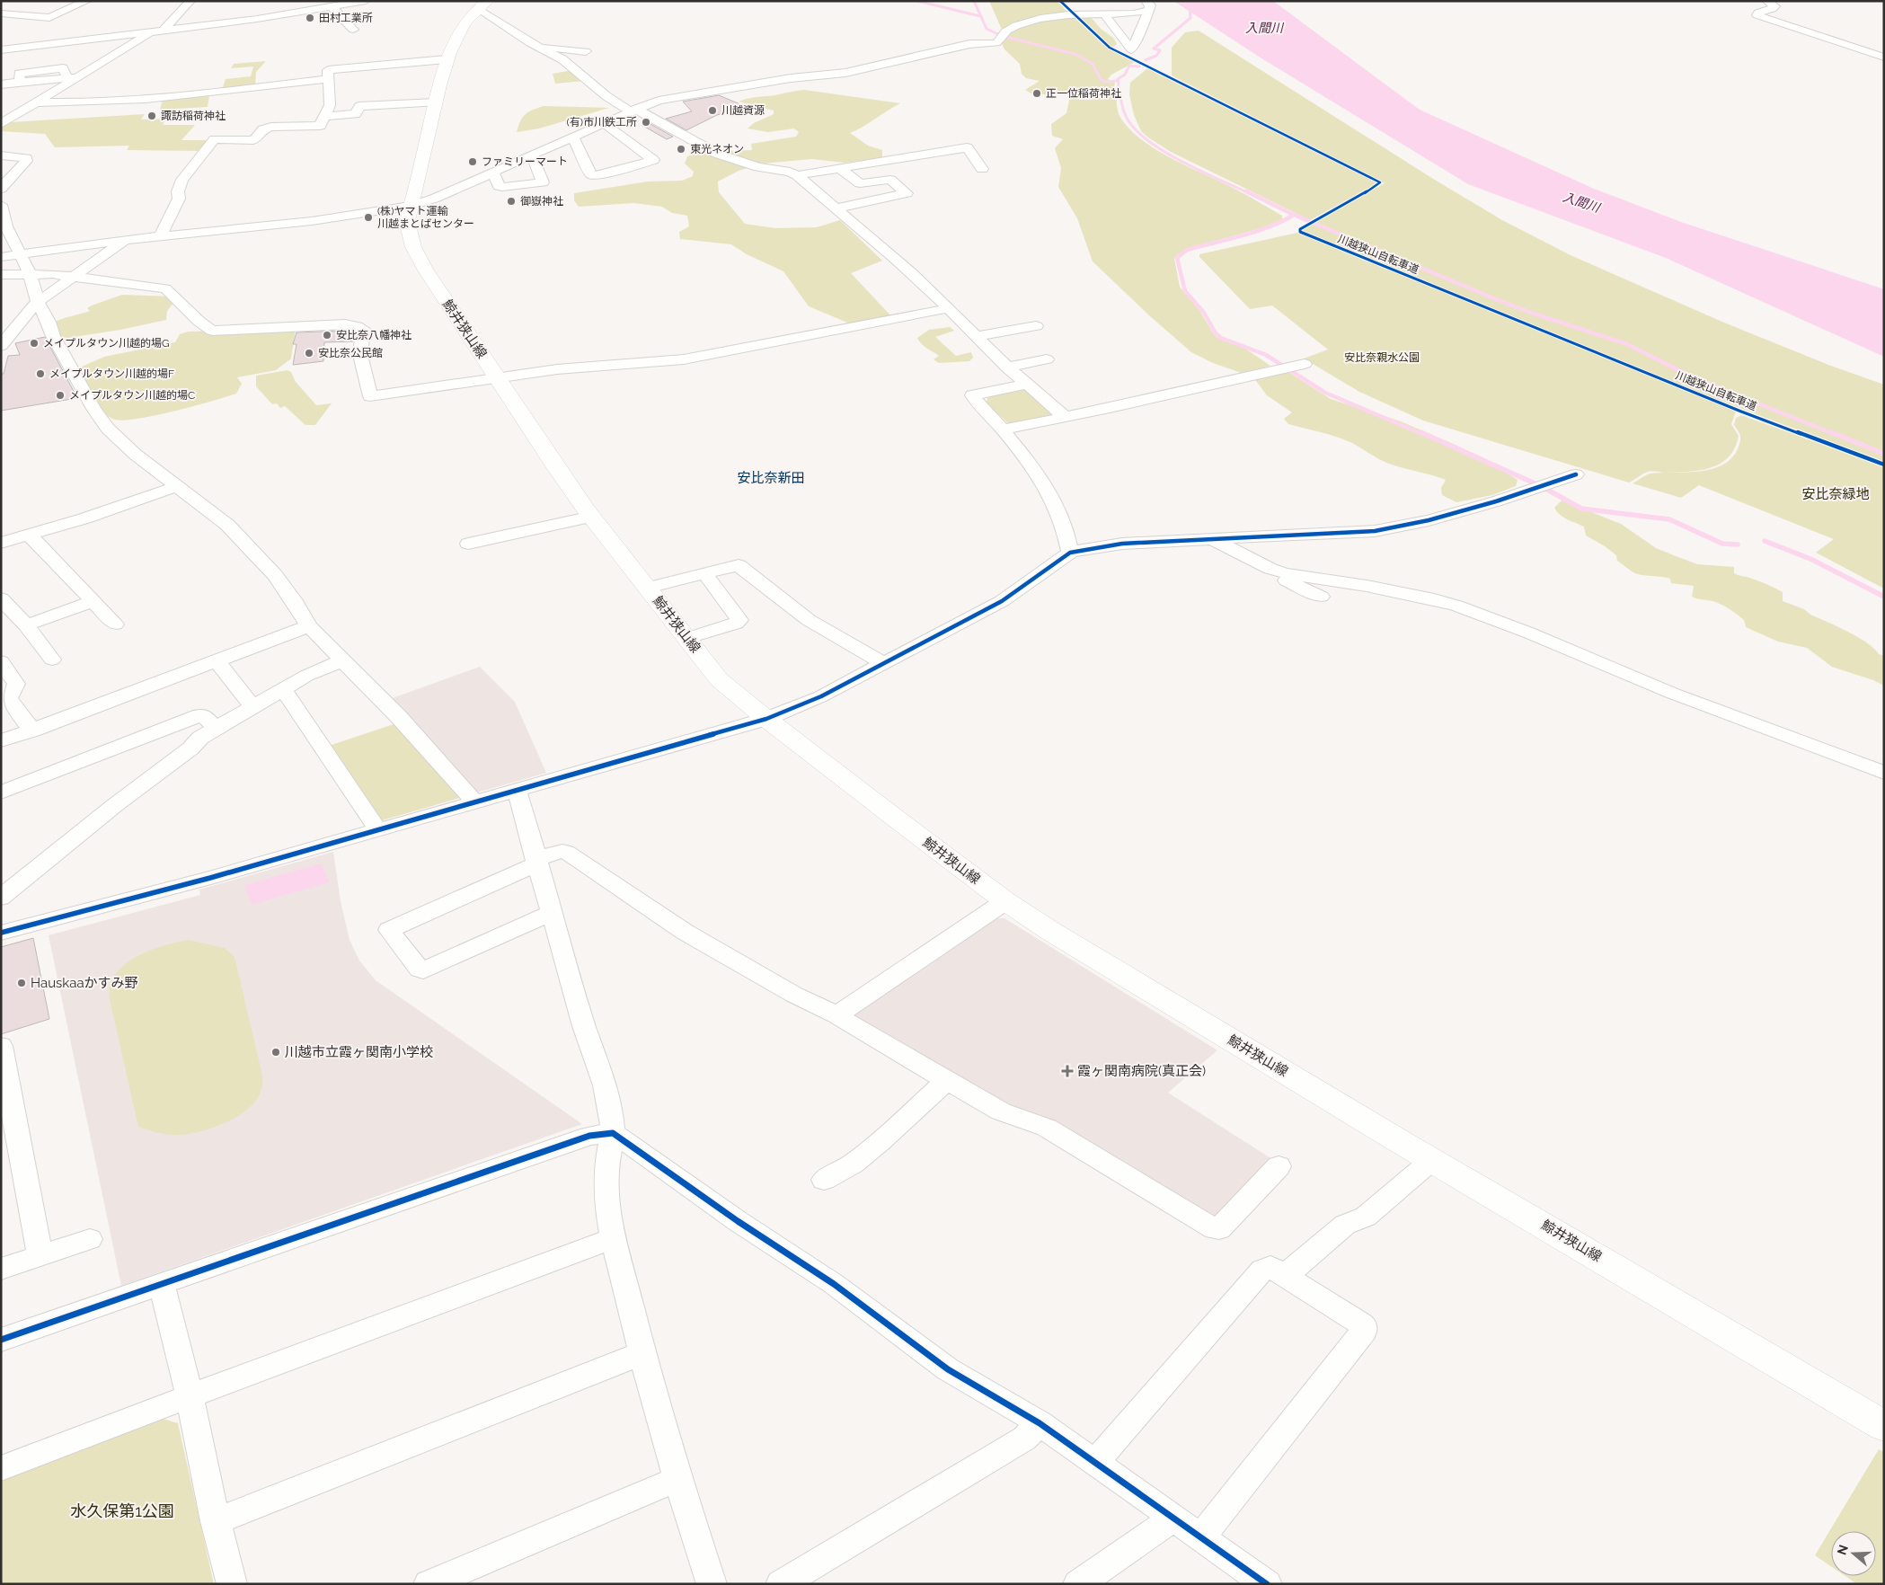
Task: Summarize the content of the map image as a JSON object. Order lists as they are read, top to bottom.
{
  "streets": {
    "main road": ["鯨井狭山線"],
    "cycle path": ["川越狭山自転車道"]
  },
  "districts": ["安比奈新田"],
  "water": ["入間川"],
  "parks": ["安比奈親水公園", "安比奈緑地", "水久保第1公園"],
  "places": {
    "other": [
      "田村工業所",
      "正一位稲荷神社",
      "川越資源",
      "諏訪稲荷神社",
      "(有)市川鉄工所",
      "東光ネオン",
      "ファミリーマート",
      "御嶽神社",
      "(株)ヤマト運輸 川越まとばセンター",
      "安比奈八幡神社",
      "メイプルタウン川越的場G",
      "安比奈公民館",
      "メイプルタウン川越的場F",
      "メイプルタウン川越的場C",
      "Hauskaaかすみ野",
      "川越市立霞ヶ関南小学校"
    ],
    "health": ["霞ヶ関南病院(真正会)"]
  },
  "north": "left"
}
